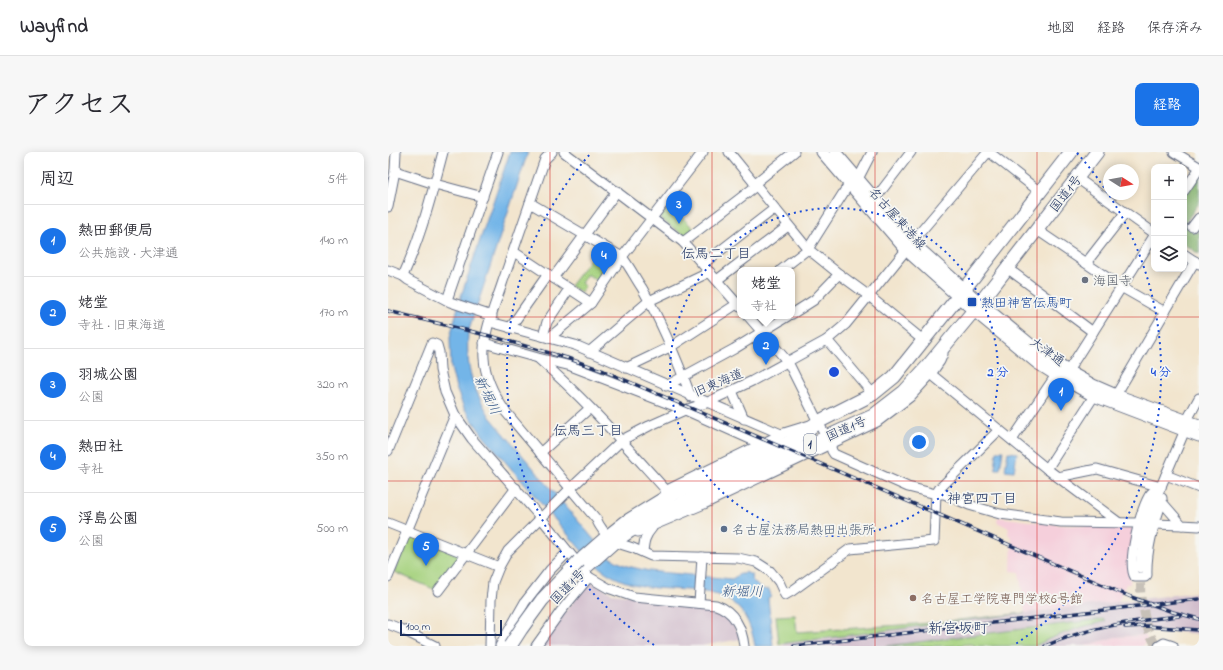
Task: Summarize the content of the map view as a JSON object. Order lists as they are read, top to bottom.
{
  "streets": {
    "highway": ["国道1号", "1"],
    "main road": ["名古屋東港線", "大津通"],
    "street": ["旧東海道"]
  },
  "crossings": [
    ["国道1号", "名古屋東港線"],
    ["国道1号", "大津通"],
    ["名古屋東港線", "大津通"],
    ["名古屋東港線", "旧東海道"]
  ],
  "districts": [
    "伝馬二丁目",
    "伝馬三丁目",
    "神宮四丁目",
    "新宮坂町"
  ],
  "water": ["新堀川"],
  "places": {
    "other": ["海国寺", "名古屋法務局熱田出張所", "名古屋工学院専門学校6号館"],
    "transit": ["熱田神宮伝馬町"]
  },
  "scale_bar": "100 m",
  "north": "right",
  "page": {
    "header": "Wayfind",
    "nav": ["地図", "経路", "保存済み"],
    "title": "アクセス",
    "buttons": "経路",
    "heading": ["周辺", "5件"],
    "map_buttons": ["+", "−"],
    "pins": [
      "3",
      "4",
      "2",
      "1",
      "5"
    ],
    "list": [
      {
        "mark": "1",
        "name": "熱田郵便局",
        "note": "公共施設 · 大津通",
        "value": "140 m"
      },
      {
        "mark": "2",
        "name": "姥堂",
        "note": "寺社 · 旧東海道",
        "value": "170 m"
      },
      {
        "mark": "3",
        "name": "羽城公園",
        "note": "公園",
        "value": "320 m"
      },
      {
        "mark": "4",
        "name": "熱田社",
        "note": "寺社",
        "value": "350 m"
      },
      {
        "mark": "5",
        "name": "浮島公園",
        "note": "公園",
        "value": "500 m"
      }
    ],
    "popup": ["姥堂", "寺社"],
    "scale": "100 m"
  },
  "rings": ["2 分", "4 分"]
}
